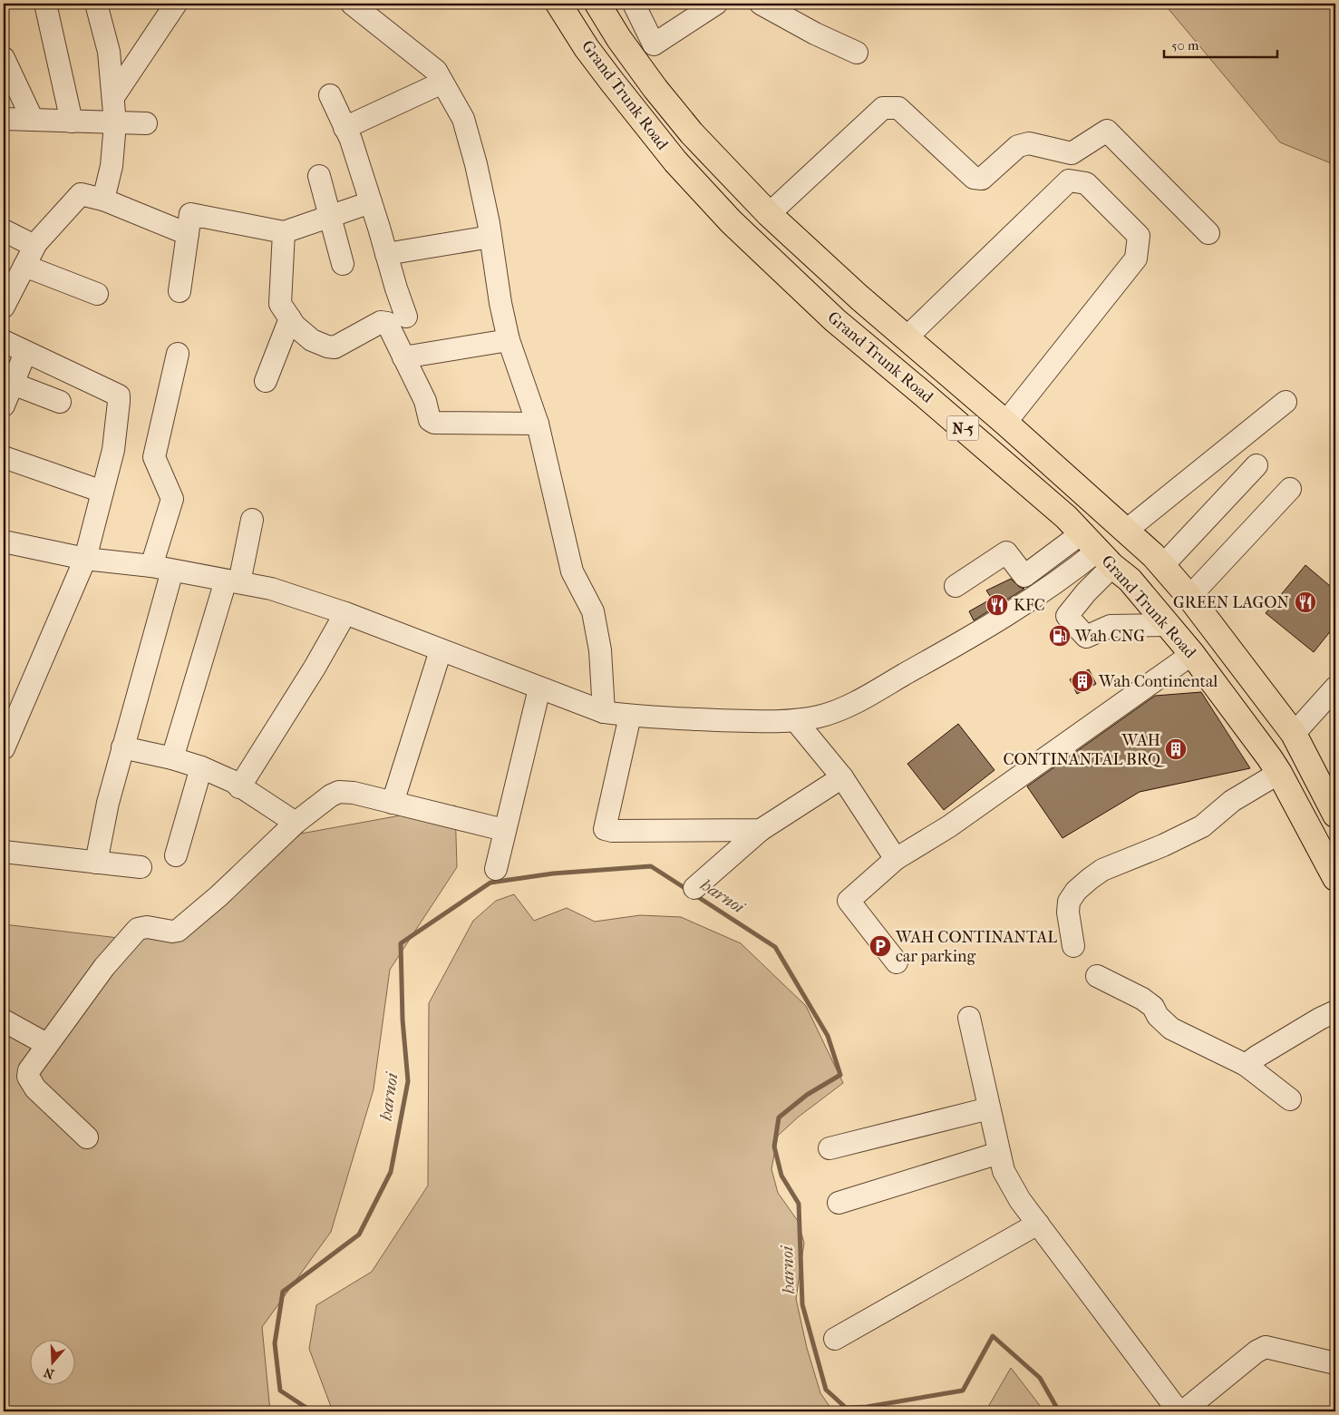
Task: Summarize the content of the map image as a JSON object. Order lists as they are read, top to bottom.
{
  "streets": {
    "highway": ["Grand Trunk Road", "N-5"]
  },
  "water": ["harnoi"],
  "places": {
    "restaurant": ["GREEN LAGON", "KFC"],
    "fuel station": ["Wah CNG"],
    "building": ["Wah Continental", "WAH CONTINANTAL BRQ"],
    "parking": ["WAH CONTINANTAL car parking"]
  },
  "scale_bar": "50 m",
  "north": "bottom"
}
